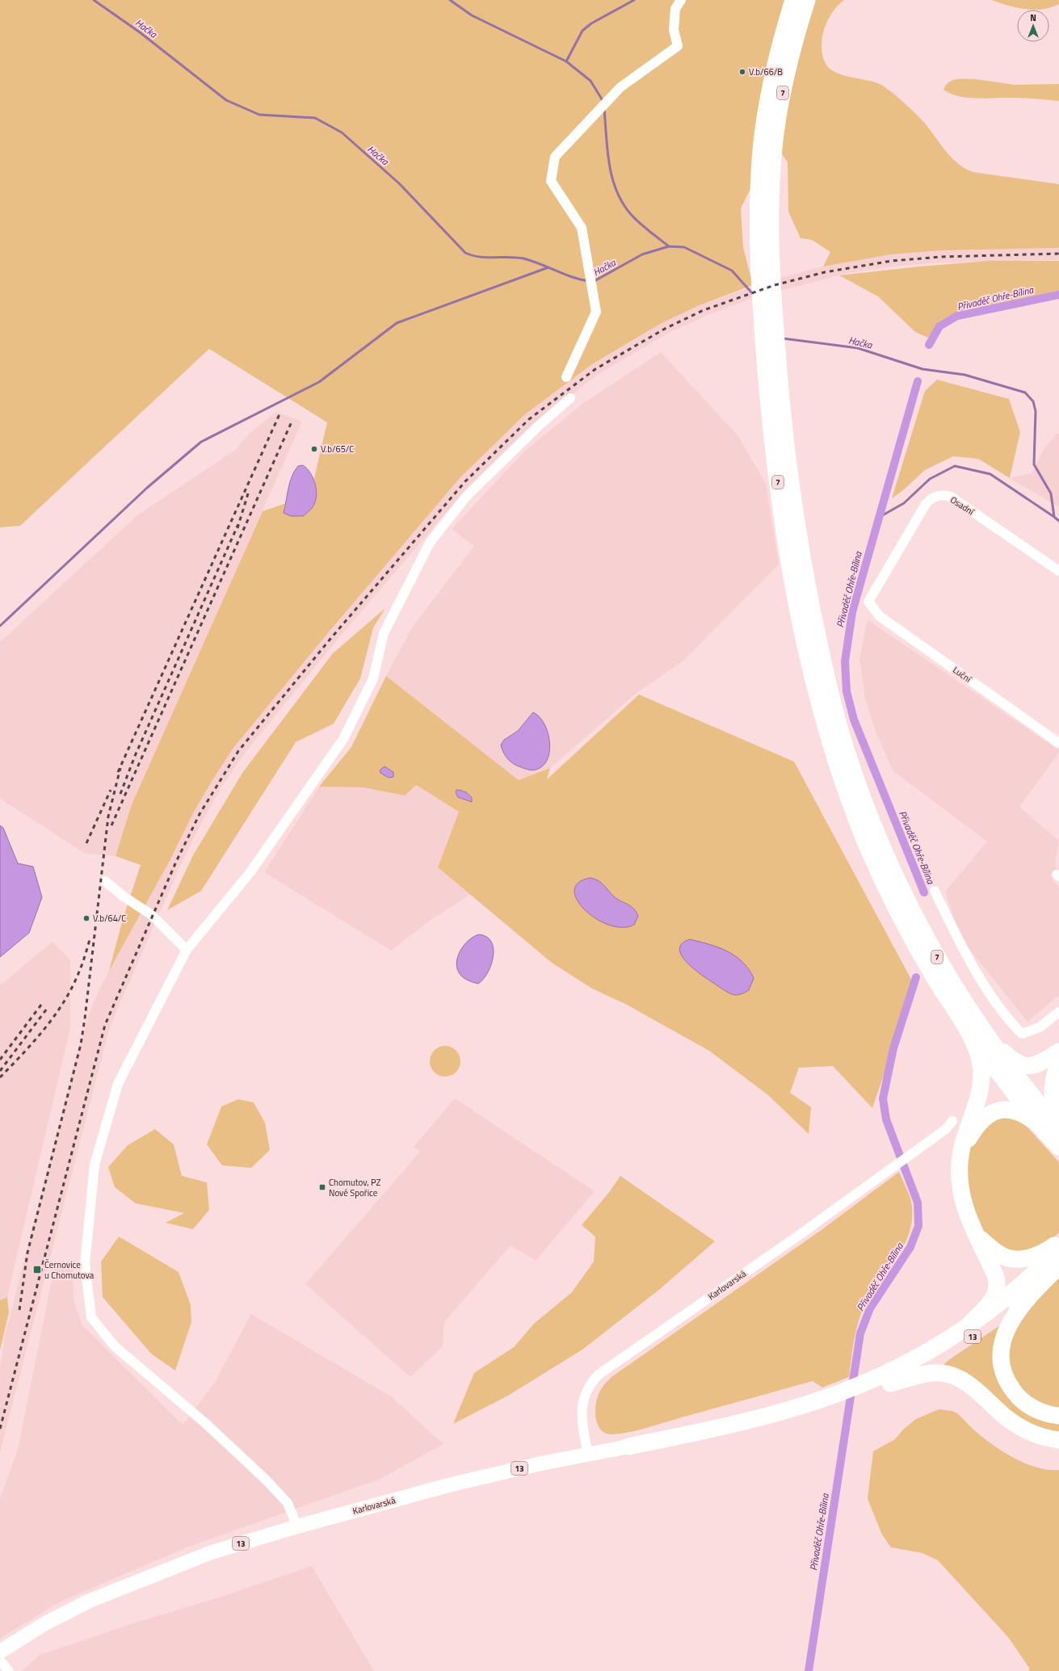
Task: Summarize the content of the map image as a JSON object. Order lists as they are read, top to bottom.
{
  "streets": {
    "highway": ["7", "13"],
    "main road": ["Karlovarská"],
    "street": ["Osadní", "Luční"]
  },
  "crossings": [
    ["Osadní", "Luční"],
    ["Karlovarská", "13"]
  ],
  "water": ["Hačka", "Přivaděč Ohře-Bílina"],
  "places": {
    "other": ["V.b/66/B", "V.b/65/C", "V.b/64/C"],
    "transit": ["Chomutov, PZ Nové Spořice", "Černovice u Chomutova"]
  },
  "north": "top"
}
